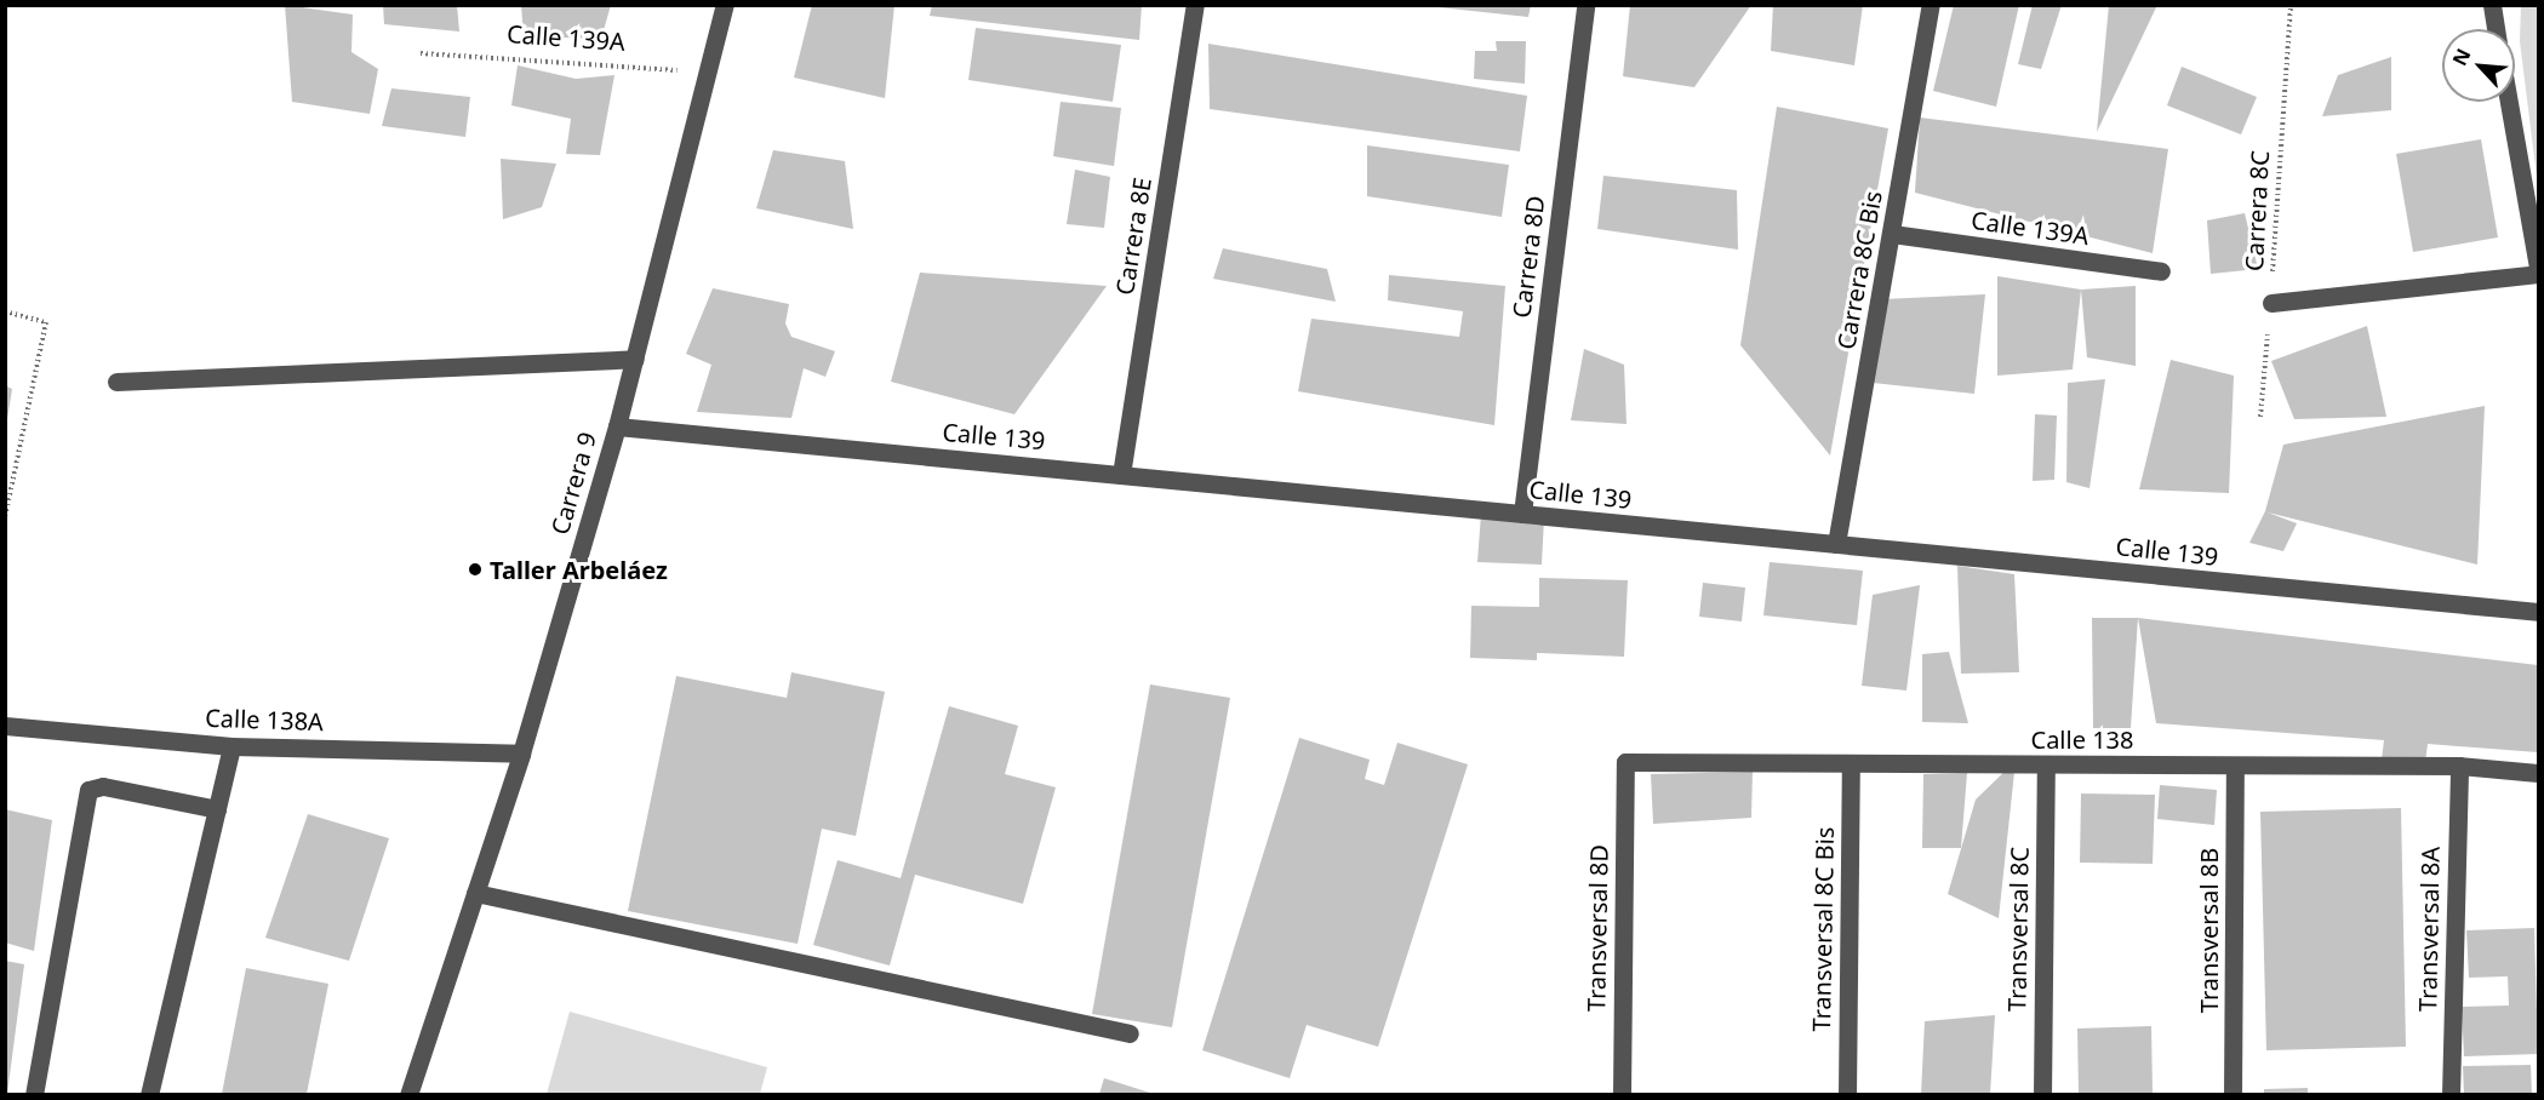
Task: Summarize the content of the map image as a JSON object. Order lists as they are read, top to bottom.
{
  "streets": {
    "street": [
      "Calle 139A",
      "Carrera 8E",
      "Carrera 8D",
      "Carrera 8C Bis",
      "Calle 139",
      "Carrera 9",
      "Calle 138A",
      "Calle 138",
      "Transversal 8D",
      "Transversal 8C Bis",
      "Transversal 8C",
      "Transversal 8A",
      "Transversal 8B"
    ],
    "path": ["Carrera 8C"]
  },
  "crossings": [
    ["Calle 139A", "Carrera 8C Bis"],
    ["Calle 139A", "Carrera 9"],
    ["Carrera 8E", "Calle 139"],
    ["Carrera 8D", "Calle 139"],
    ["Carrera 8C Bis", "Calle 139"],
    ["Calle 139", "Carrera 9"],
    ["Carrera 9", "Calle 138A"],
    ["Calle 138", "Transversal 8D"],
    ["Calle 138", "Transversal 8C Bis"],
    ["Calle 138", "Transversal 8C"],
    ["Calle 138", "Transversal 8A"],
    ["Calle 138", "Transversal 8B"]
  ],
  "places": ["Taller Arbeláez"],
  "north": "top left"
}
